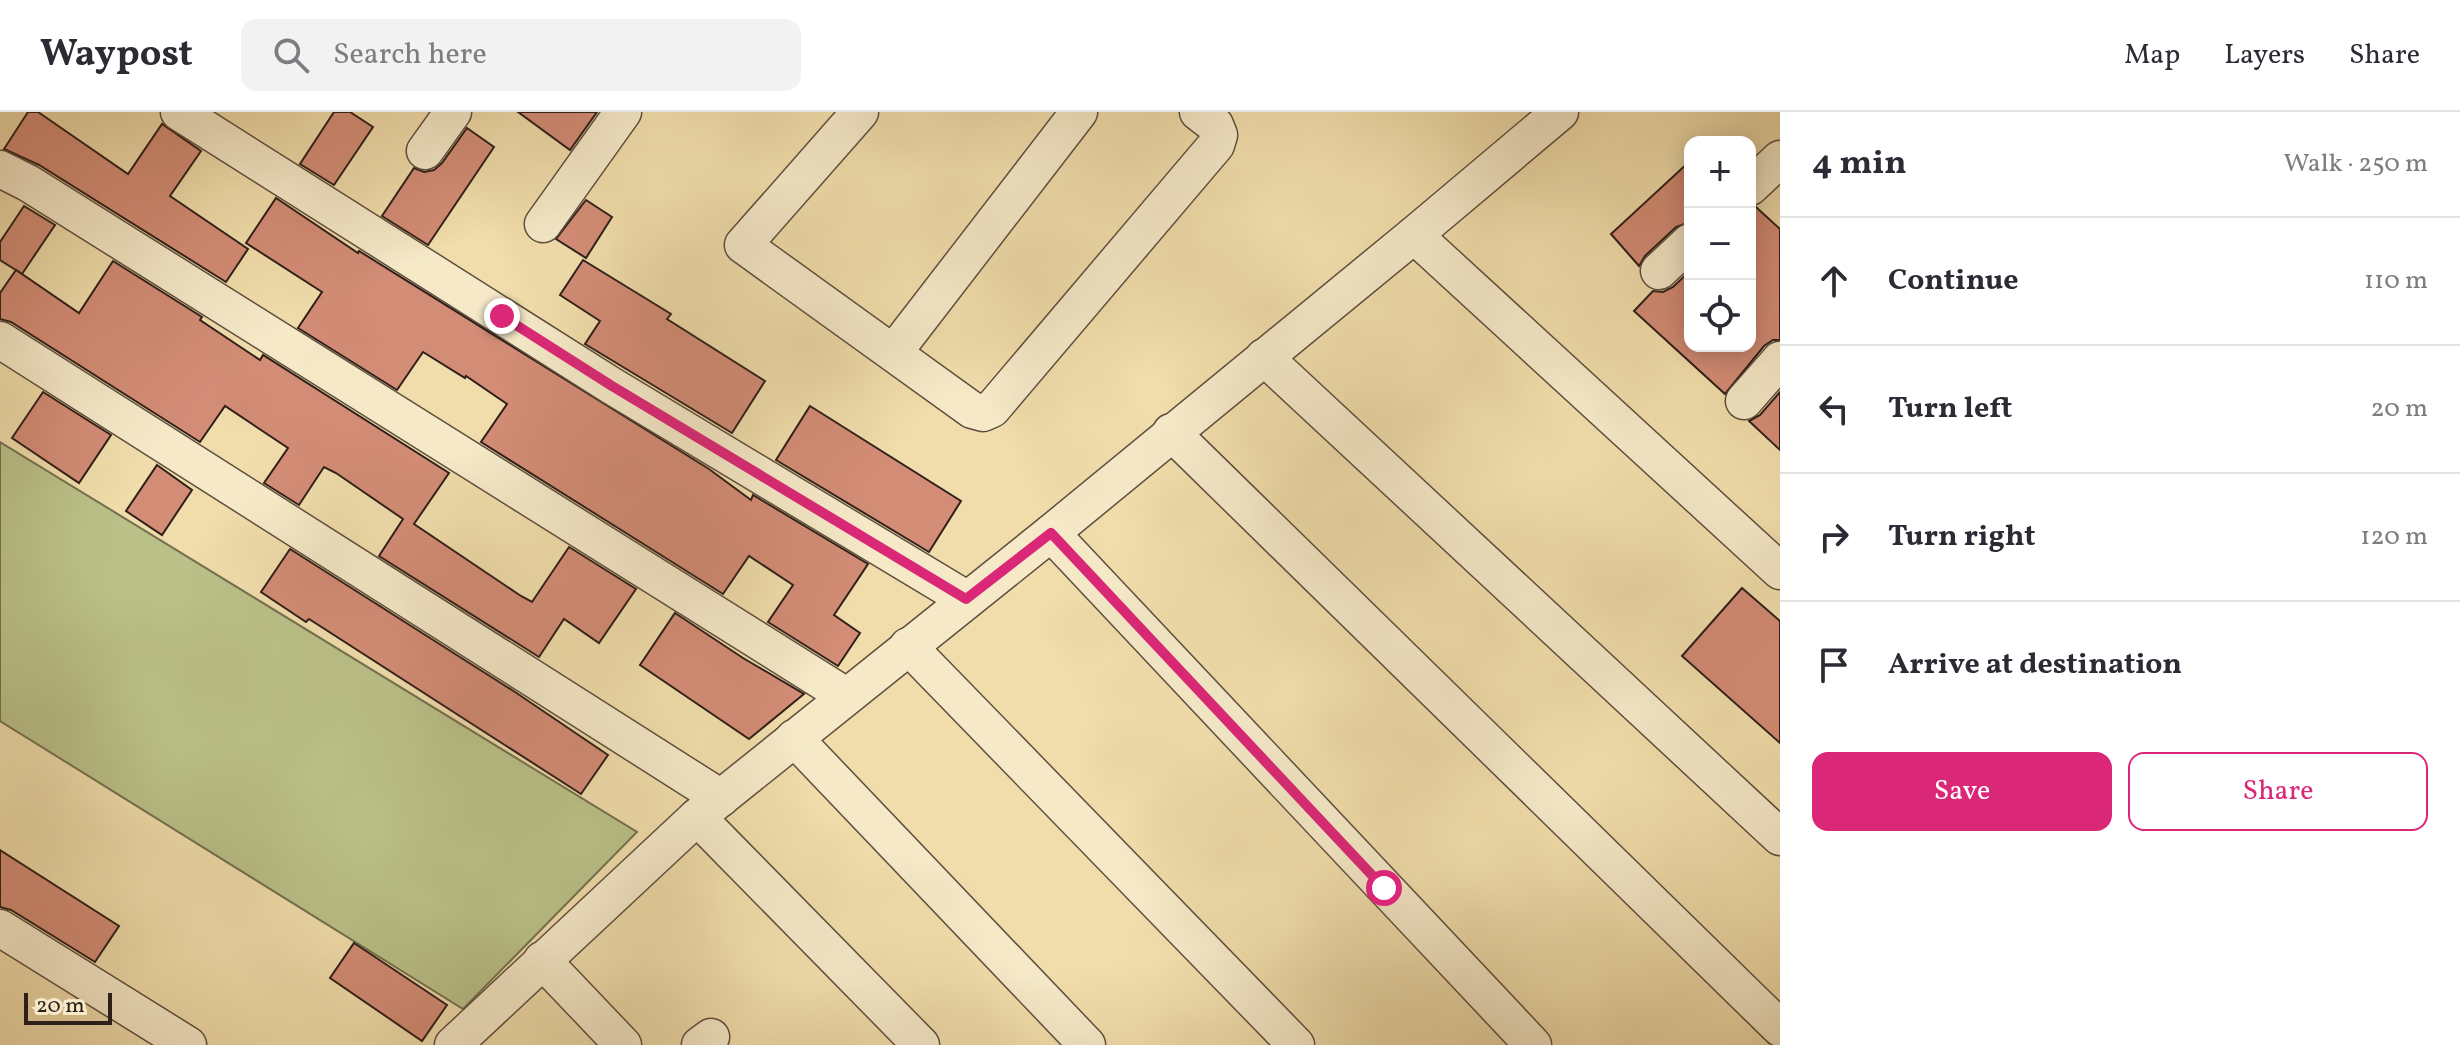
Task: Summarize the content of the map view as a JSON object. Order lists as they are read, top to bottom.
{
  "scale_bar": "20 m",
  "page": {
    "header": "Waypost",
    "search": "Search here",
    "nav": ["Map", "Layers", "Share"],
    "heading": ["4 min", "Walk · 250 m"],
    "map_buttons": ["+", "−"],
    "list": [
      ["Continue", "110 m"],
      ["Turn left", "20 m"],
      ["Turn right", "120 m"],
      "Arrive at destination"
    ],
    "buttons": ["Save", "Share"],
    "scale": "20 m"
  }
}
